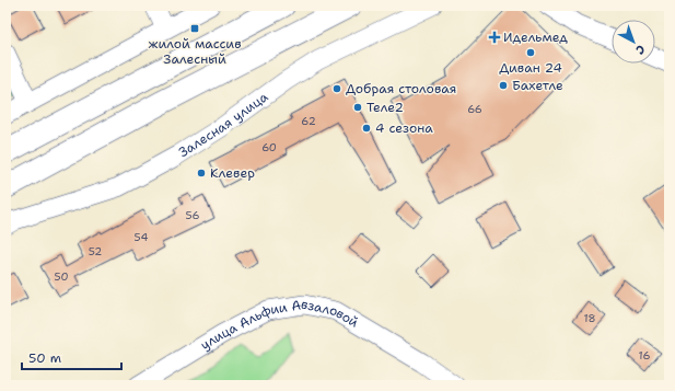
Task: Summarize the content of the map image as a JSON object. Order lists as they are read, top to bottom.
{
  "streets": {
    "street": ["Залесная улица", "улица Альфии Авзаловой"]
  },
  "places": {
    "transit": ["жилой массив Залесный"],
    "health": ["Идельмед"],
    "other": [
      "Диван 24",
      "Бахетле",
      "Добрая столовая",
      "Теле2",
      "4 сезона",
      "Клевер"
    ]
  },
  "house_numbers": [
    "66",
    "62",
    "60",
    "56",
    "54",
    "52",
    "50",
    "18",
    "16"
  ],
  "scale_bar": "50 m",
  "north": "bottom right"
}
